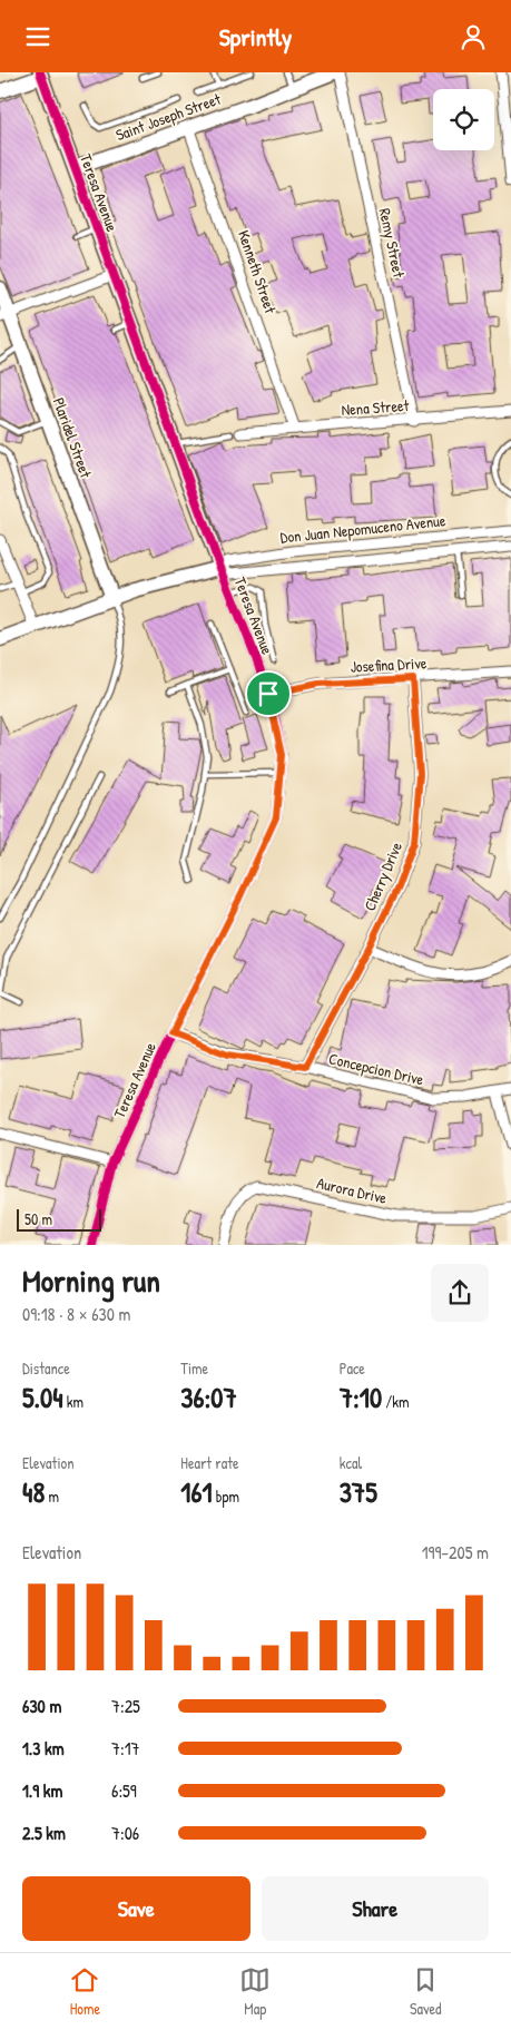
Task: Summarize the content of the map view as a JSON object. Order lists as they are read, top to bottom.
{
  "streets": {
    "street": [
      "Saint Joseph Street",
      "Teresa Avenue",
      "Remy Street",
      "Kenneth Street",
      "Nena Street",
      "Plaridel Street",
      "Don Juan Nepomuceno Avenue",
      "Josefina Drive",
      "Cherry Drive",
      "Concepcion Drive",
      "Aurora Drive"
    ]
  },
  "crossings": [
    ["Saint Joseph Street", "Teresa Avenue"],
    ["Saint Joseph Street", "Kenneth Street"],
    ["Teresa Avenue", "Don Juan Nepomuceno Avenue"],
    ["Teresa Avenue", "Josefina Drive"],
    ["Teresa Avenue", "Concepcion Drive"],
    ["Remy Street", "Nena Street"],
    ["Kenneth Street", "Nena Street"],
    ["Plaridel Street", "Don Juan Nepomuceno Avenue"],
    ["Josefina Drive", "Cherry Drive"],
    ["Cherry Drive", "Concepcion Drive"]
  ],
  "scale_bar": "50 m",
  "page": {
    "header": "Sprintly",
    "scale": "50 m",
    "heading": ["Morning run", "09:18 · 8 × 630 m"],
    "stats": [
      ["Distance", "5.04 km"],
      ["Time", "36:07"],
      ["Pace", "7:10 /km"],
      ["Elevation", "48 m"],
      ["Heart rate", "161 bpm"],
      ["kcal", "375"]
    ],
    "chart": ["Elevation", "199–205 m"],
    "list": [
      {
        "name": "630 m",
        "note": "7:25"
      },
      {
        "name": "1.3 km",
        "note": "7:17"
      },
      {
        "name": "1.9 km",
        "note": "6:59"
      },
      {
        "name": "2.5 km",
        "note": "7:06"
      }
    ],
    "buttons": ["Save", "Share"],
    "tabs": ["Home", "Map", "Saved"]
  }
}
